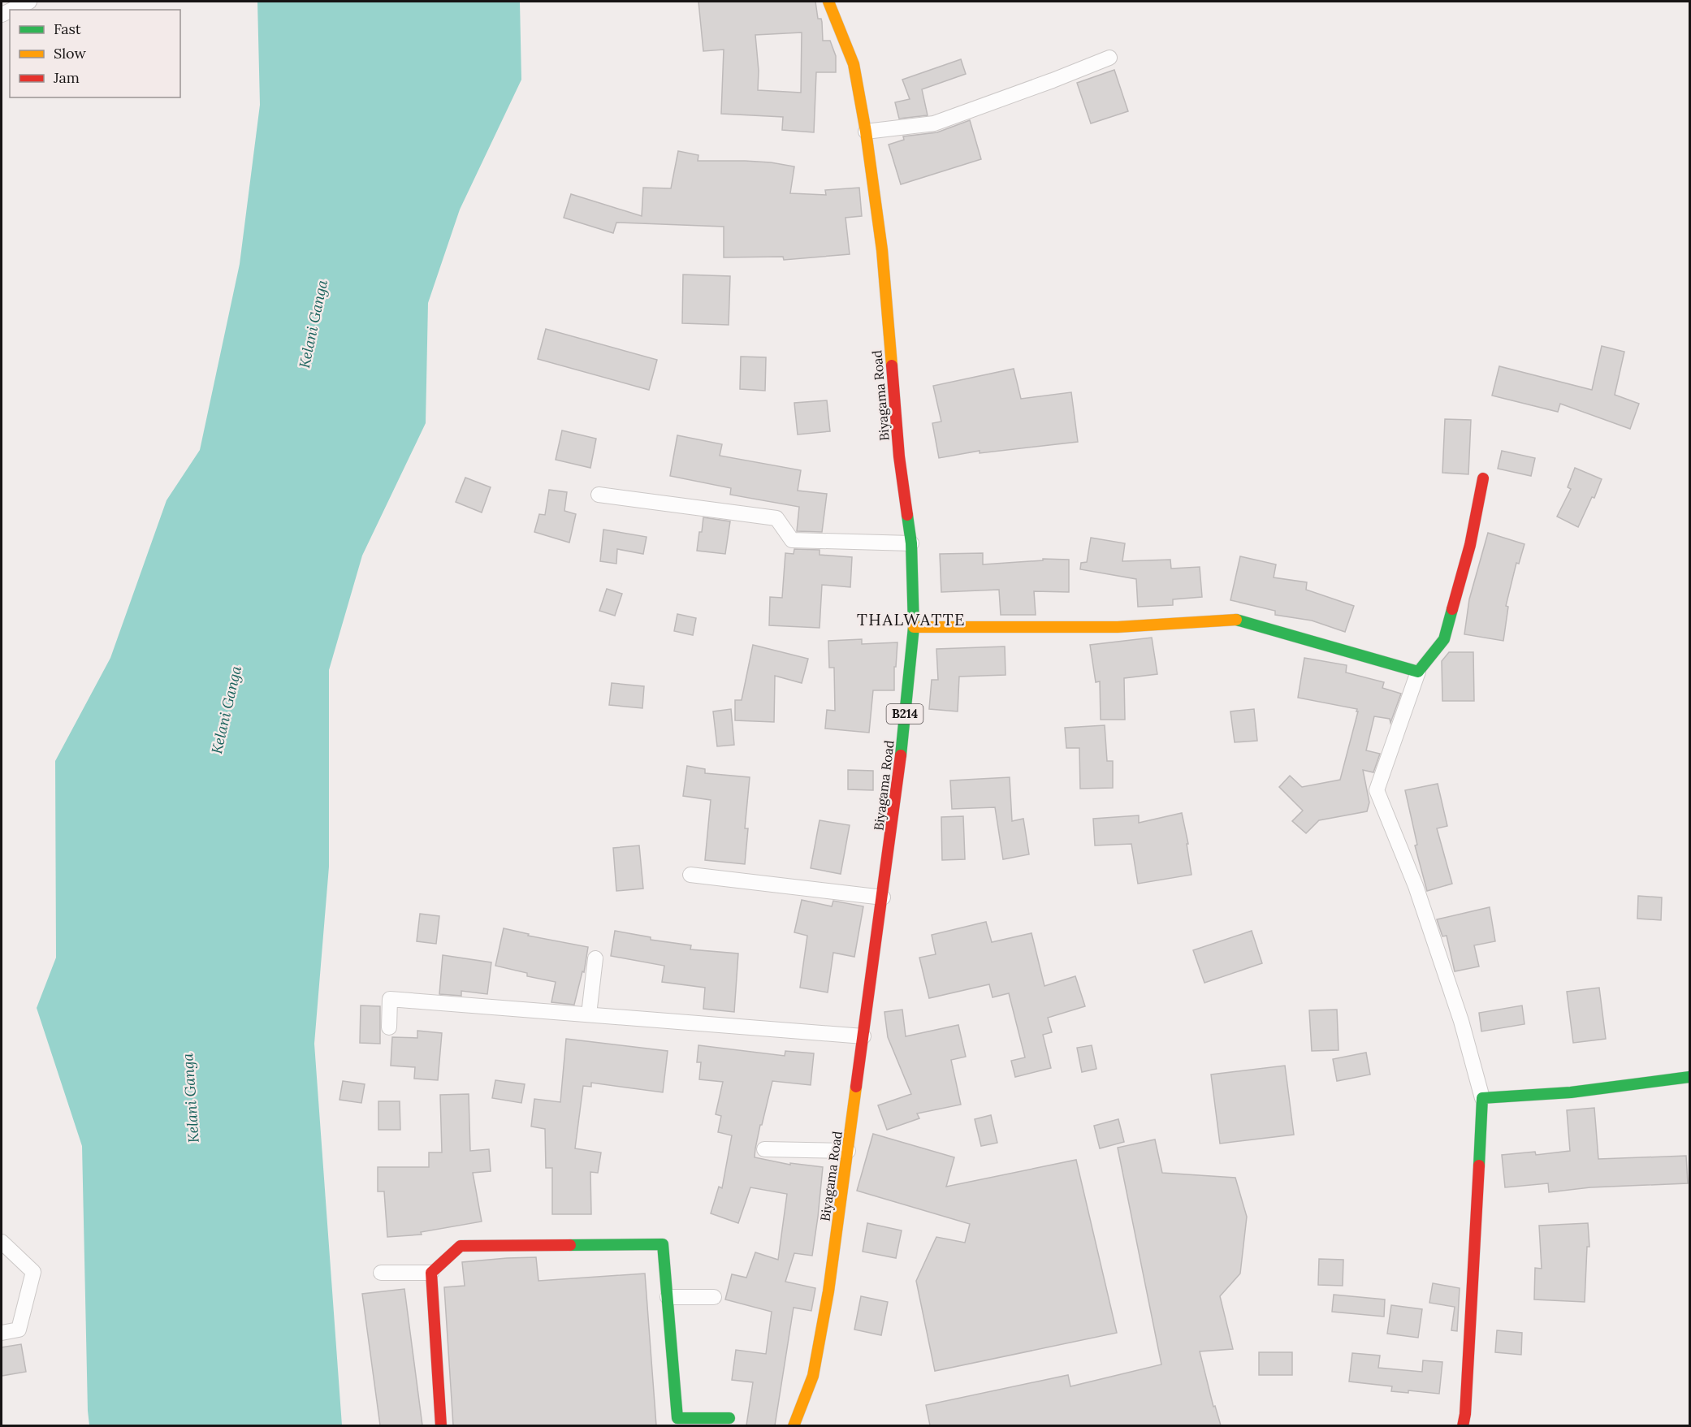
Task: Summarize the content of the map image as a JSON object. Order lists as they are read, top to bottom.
{
  "streets": {
    "street": ["Biyagama Road", "B214"]
  },
  "districts": ["THALWATTE"],
  "water": ["Kelani Ganga"],
  "legend": ["Fast", "Slow", "Jam"]
}
